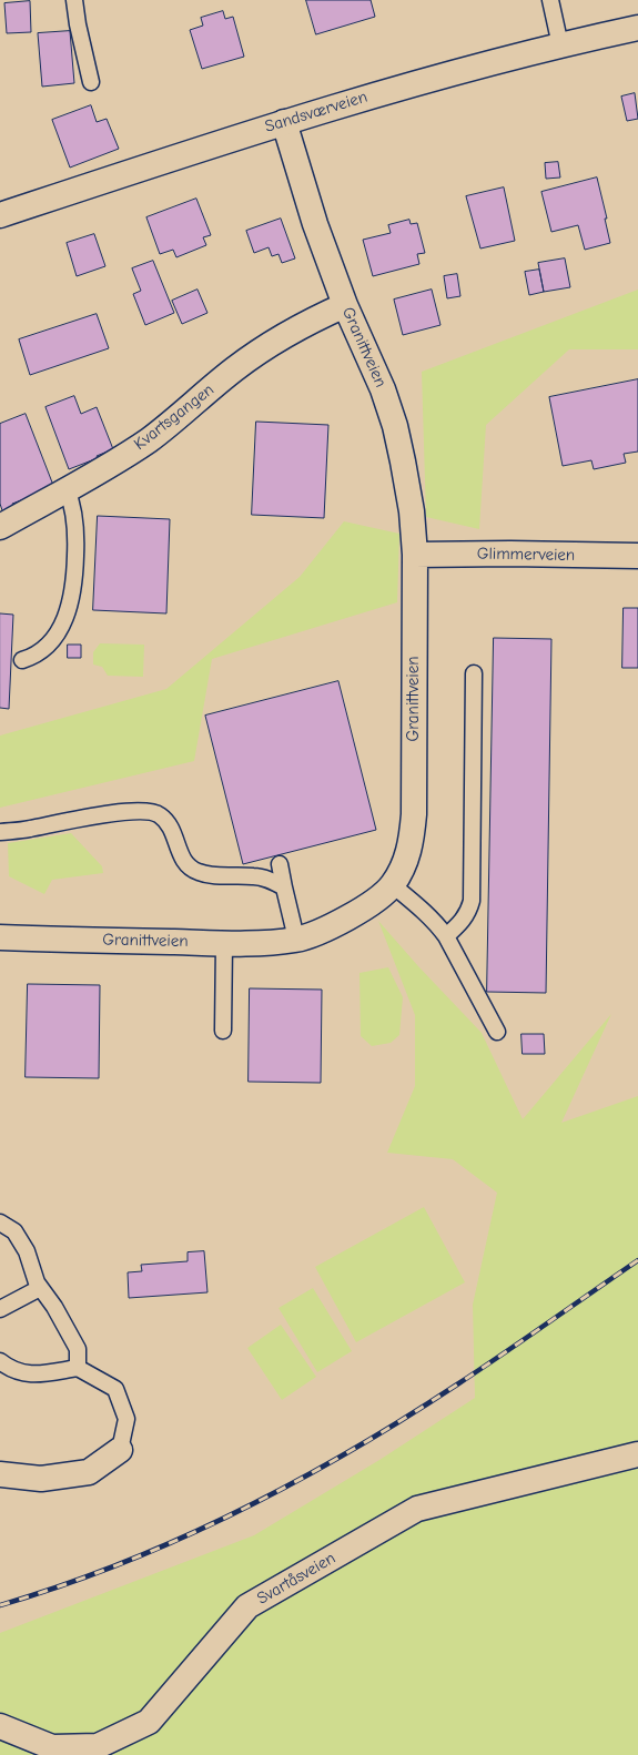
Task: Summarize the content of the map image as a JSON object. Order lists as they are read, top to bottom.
{
  "streets": {
    "street": [
      "Sandsværveien",
      "Granittveien",
      "Kvartsgangen",
      "Glimmerveien",
      "Svartåsveien"
    ]
  },
  "crossings": [
    ["Sandsværveien", "Granittveien"],
    ["Granittveien", "Kvartsgangen"],
    ["Granittveien", "Glimmerveien"]
  ]
}
